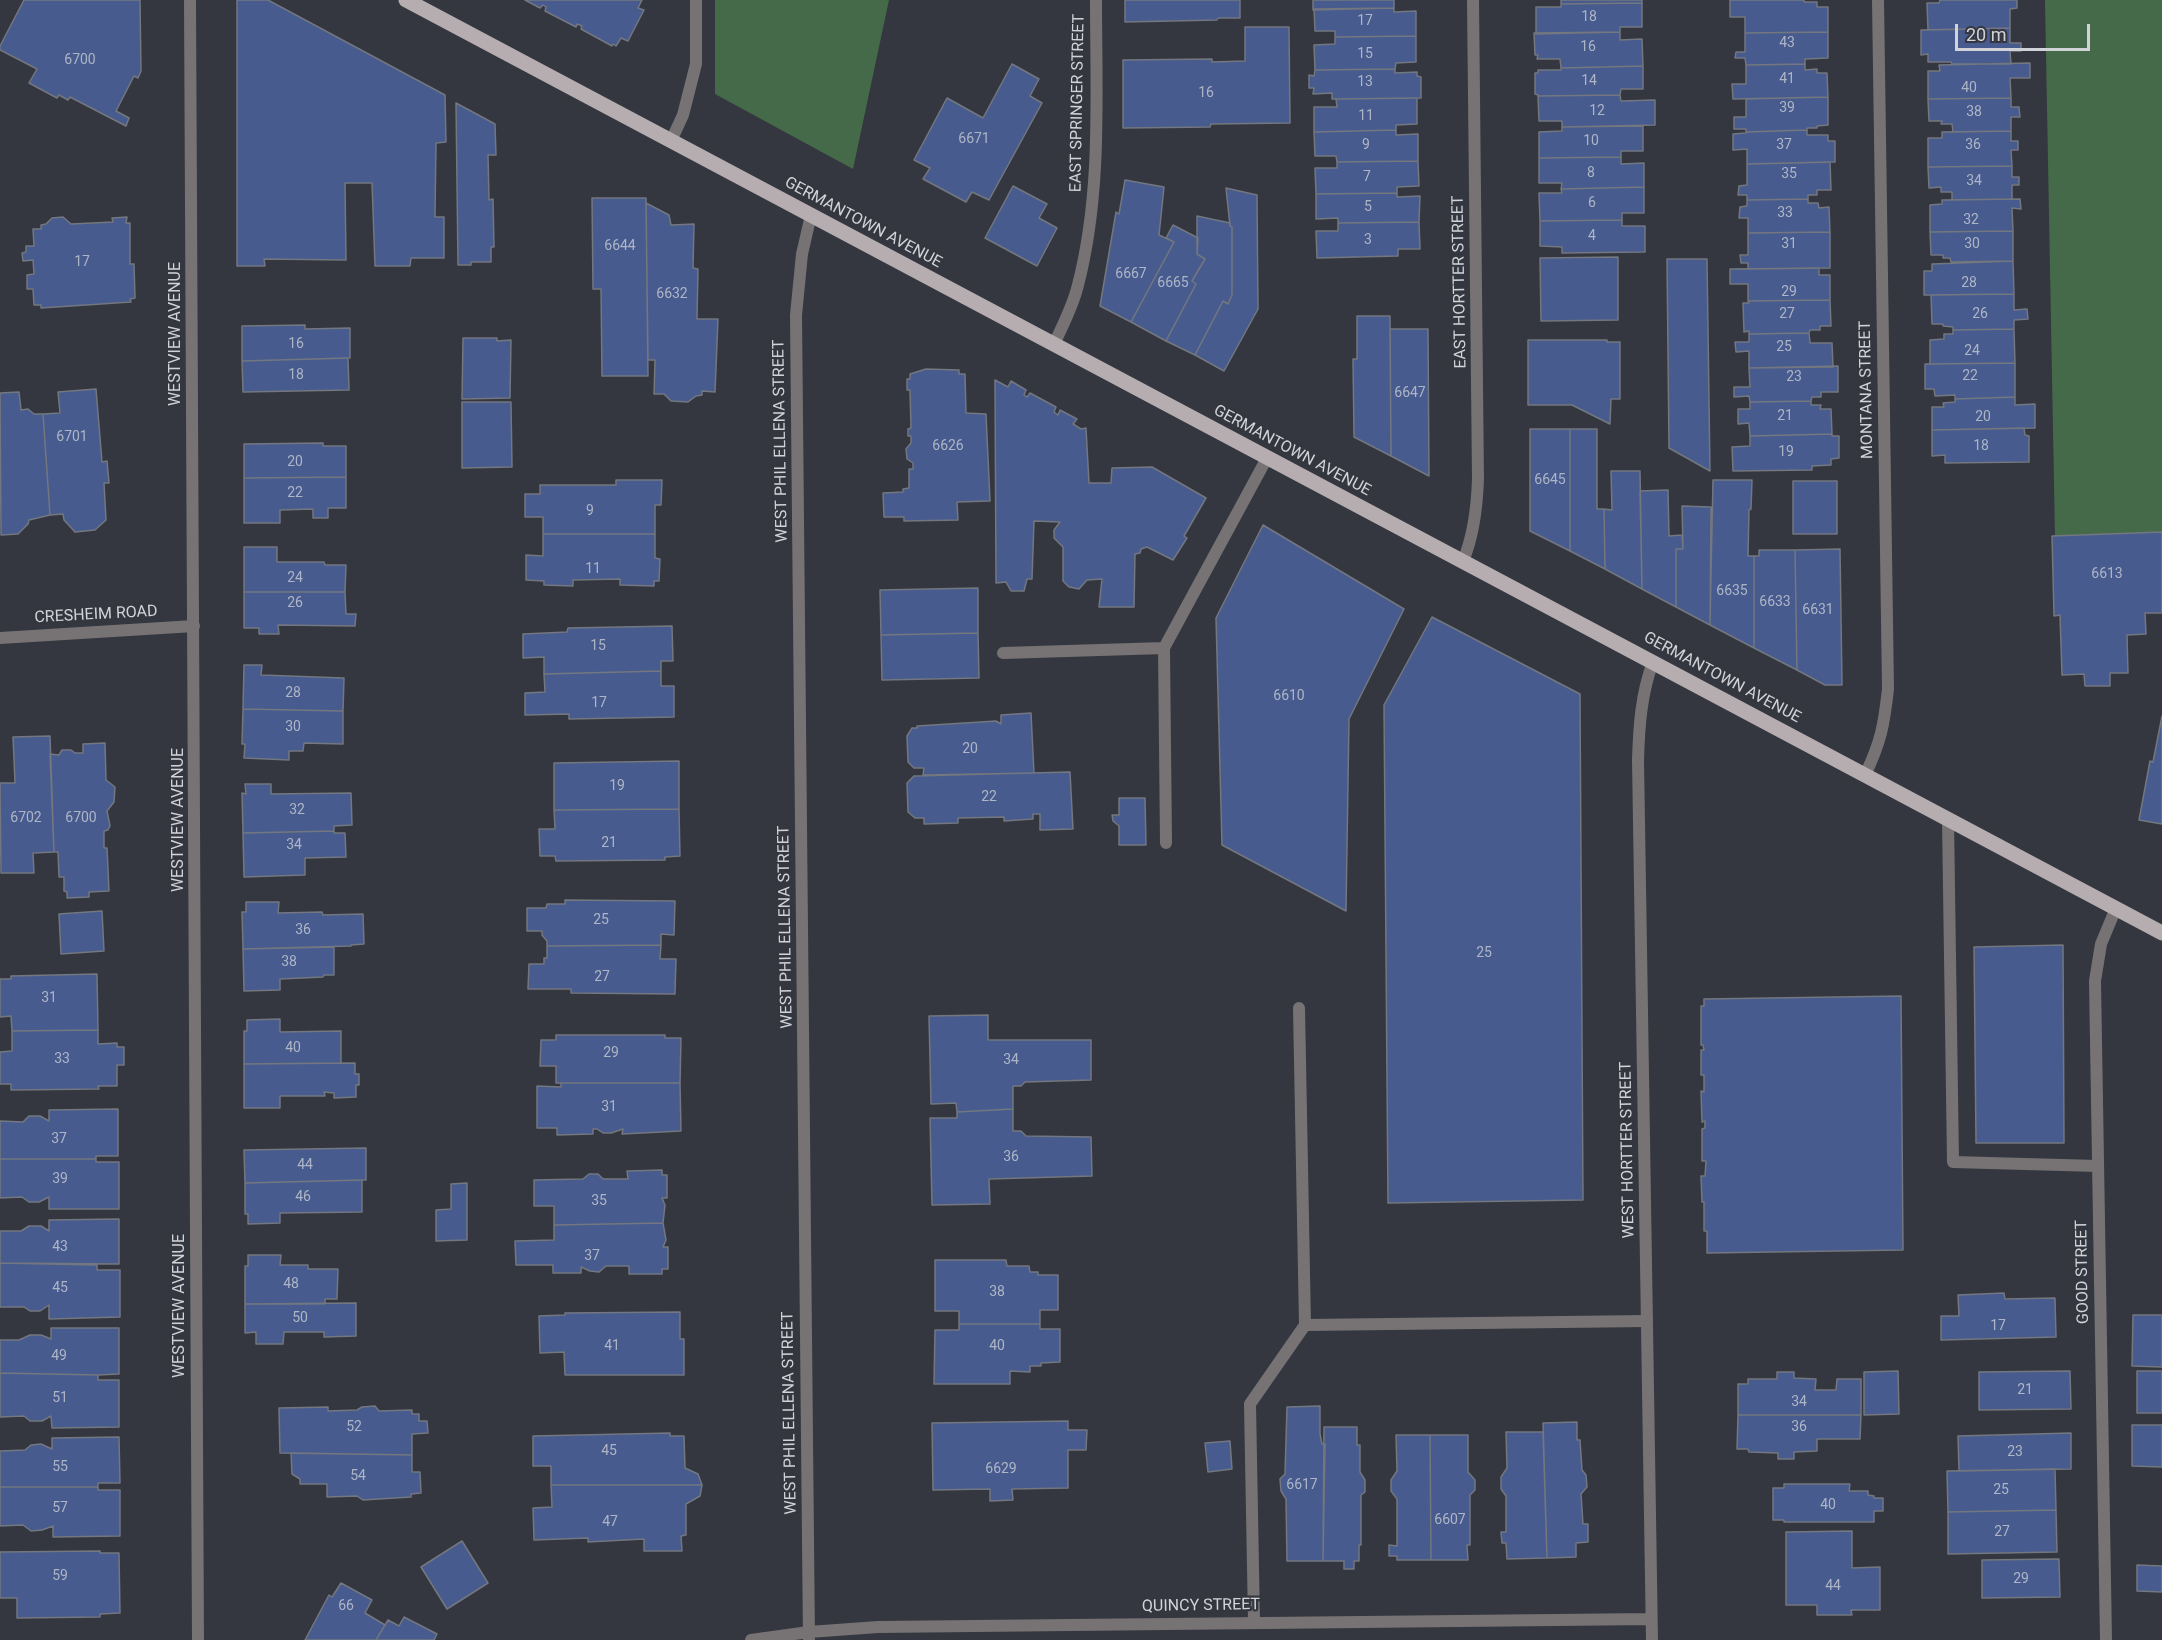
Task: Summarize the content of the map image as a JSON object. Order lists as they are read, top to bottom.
{
  "streets": {
    "main road": ["GERMANTOWN AVENUE"],
    "street": [
      "EAST SPRINGER STREET",
      "EAST HORTTER STREET",
      "WESTVIEW AVENUE",
      "MONTANA STREET",
      "WEST PHIL ELLENA STREET",
      "CRESHEIM ROAD",
      "WEST HORTTER STREET",
      "GOOD STREET",
      "QUINCY STREET"
    ]
  },
  "crossings": [
    ["EAST SPRINGER STREET", "GERMANTOWN AVENUE"],
    ["GERMANTOWN AVENUE", "EAST HORTTER STREET"],
    ["GERMANTOWN AVENUE", "MONTANA STREET"],
    ["GERMANTOWN AVENUE", "WEST PHIL ELLENA STREET"],
    ["GERMANTOWN AVENUE", "WEST HORTTER STREET"],
    ["GERMANTOWN AVENUE", "GOOD STREET"],
    ["WESTVIEW AVENUE", "CRESHEIM ROAD"],
    ["WEST PHIL ELLENA STREET", "QUINCY STREET"],
    ["WEST HORTTER STREET", "QUINCY STREET"]
  ],
  "house_numbers": [
    "18",
    "17",
    "43",
    "16",
    "15",
    "6700",
    "41",
    "14",
    "13",
    "40",
    "16",
    "39",
    "12",
    "38",
    "11",
    "6671",
    "10",
    "9",
    "37",
    "36",
    "8",
    "35",
    "7",
    "34",
    "6",
    "5",
    "33",
    "32",
    "4",
    "3",
    "31",
    "30",
    "6644",
    "17",
    "6667",
    "6665",
    "28",
    "29",
    "6632",
    "27",
    "26",
    "16",
    "25",
    "24",
    "18",
    "22",
    "23",
    "6647",
    "21",
    "20",
    "6701",
    "6626",
    "18",
    "19",
    "20",
    "6645",
    "22",
    "9",
    "11",
    "6613",
    "24",
    "6635",
    "6633",
    "26",
    "6631",
    "15",
    "28",
    "6610",
    "17",
    "30",
    "20",
    "19",
    "22",
    "32",
    "6702",
    "6700",
    "21",
    "34",
    "25",
    "36",
    "25",
    "38",
    "27",
    "31",
    "40",
    "29",
    "33",
    "34",
    "31",
    "37",
    "36",
    "44",
    "39",
    "46",
    "35",
    "43",
    "37",
    "48",
    "45",
    "38",
    "50",
    "17",
    "41",
    "40",
    "49",
    "21",
    "51",
    "34",
    "52",
    "36",
    "45",
    "23",
    "55",
    "6629",
    "54",
    "6617",
    "25",
    "40",
    "57",
    "6607",
    "47",
    "27",
    "59",
    "29",
    "44",
    "66"
  ],
  "scale_bar": "20 m"
}
